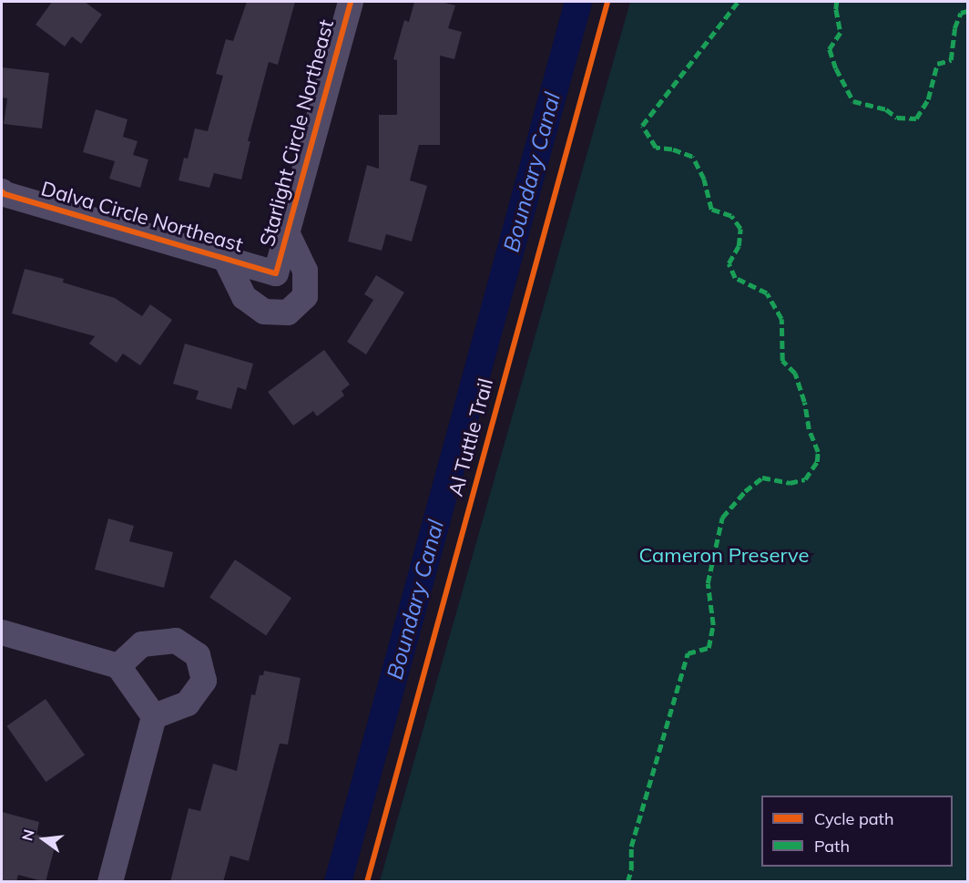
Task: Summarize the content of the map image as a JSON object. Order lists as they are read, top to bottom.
{
  "streets": {
    "street": ["Starlight Circle Northeast", "Dalva Circle Northeast"],
    "cycle path": ["Al Tuttle Trail"]
  },
  "crossings": [
    ["Starlight Circle Northeast", "Dalva Circle Northeast"]
  ],
  "water": ["Boundary Canal"],
  "parks": ["Cameron Preserve"],
  "legend": ["Cycle path", "Path"],
  "north": "left"
}
